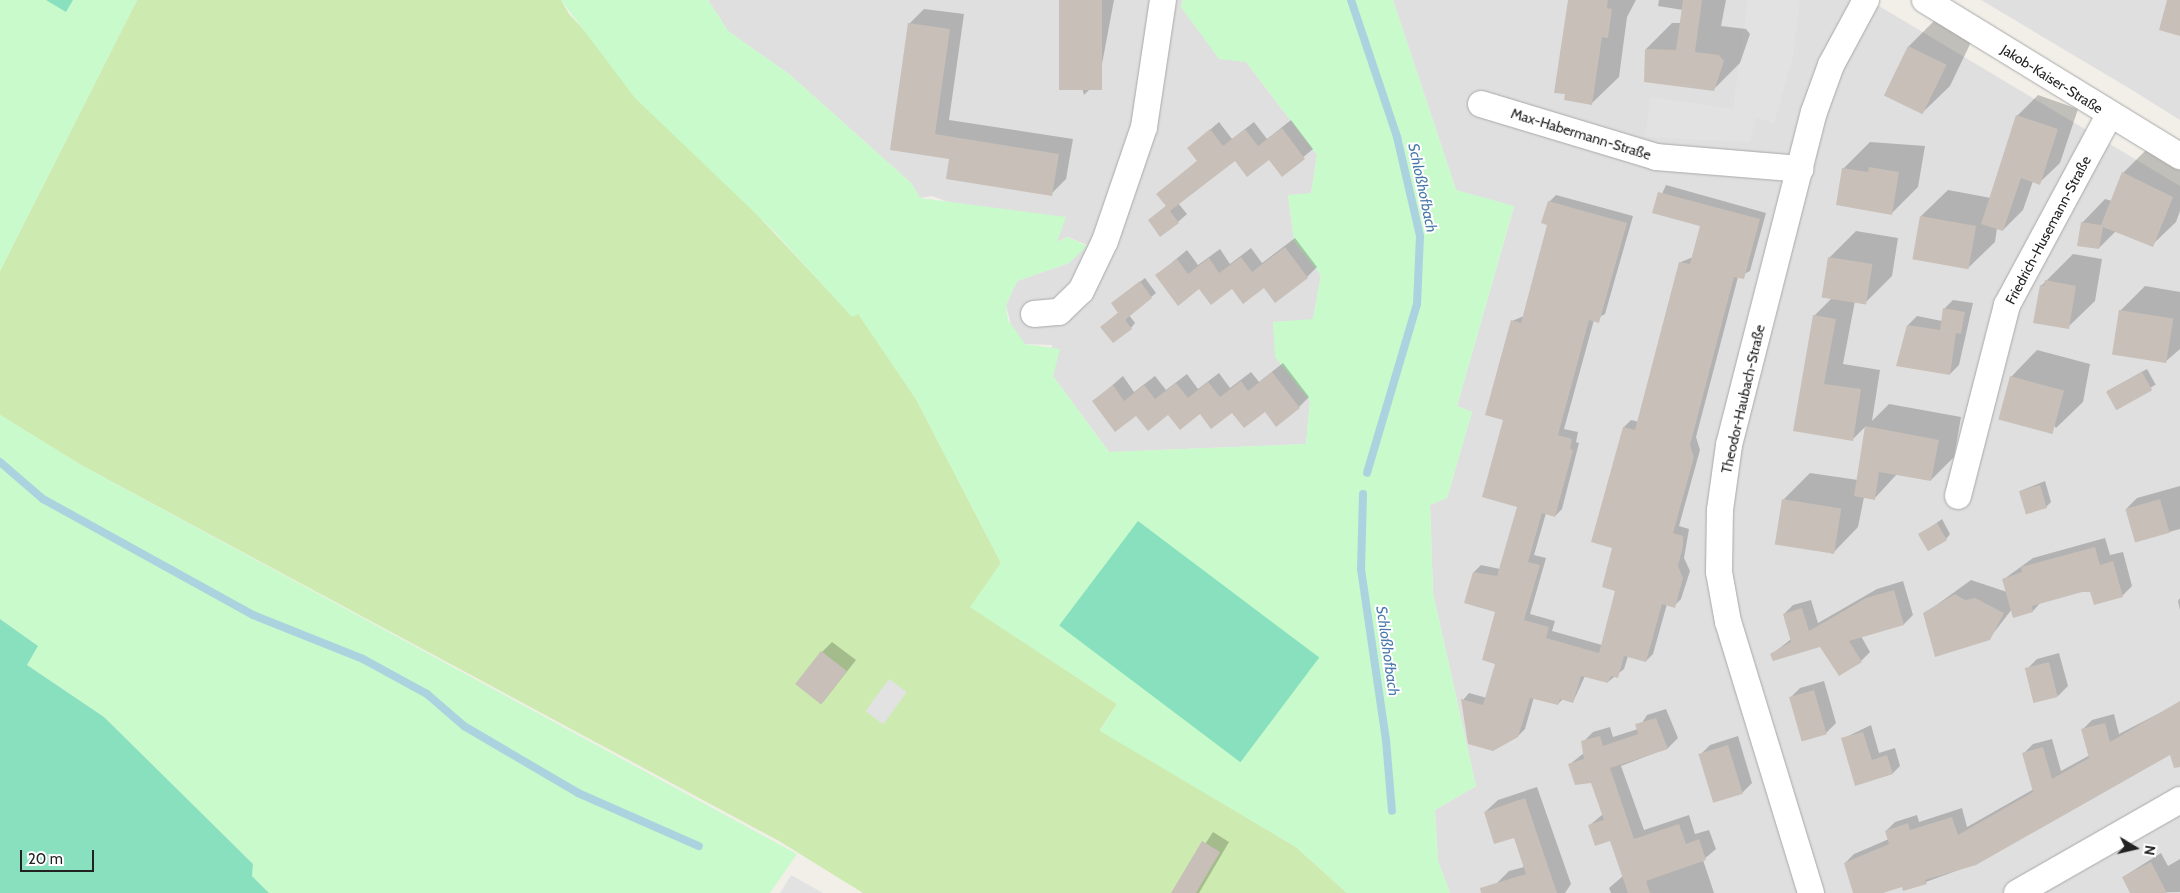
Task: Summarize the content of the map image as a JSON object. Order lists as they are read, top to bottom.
{
  "streets": {
    "street": [
      "Jakob-Kaiser-Straße",
      "Max-Habermann-Straße",
      "Friedrich-Husemann-Straße",
      "Theodor-Haubach-Straße"
    ]
  },
  "crossings": [
    ["Jakob-Kaiser-Straße", "Friedrich-Husemann-Straße"],
    ["Max-Habermann-Straße", "Theodor-Haubach-Straße"]
  ],
  "water": ["Schloßhofbach"],
  "scale_bar": "20 m",
  "north": "right"
}
